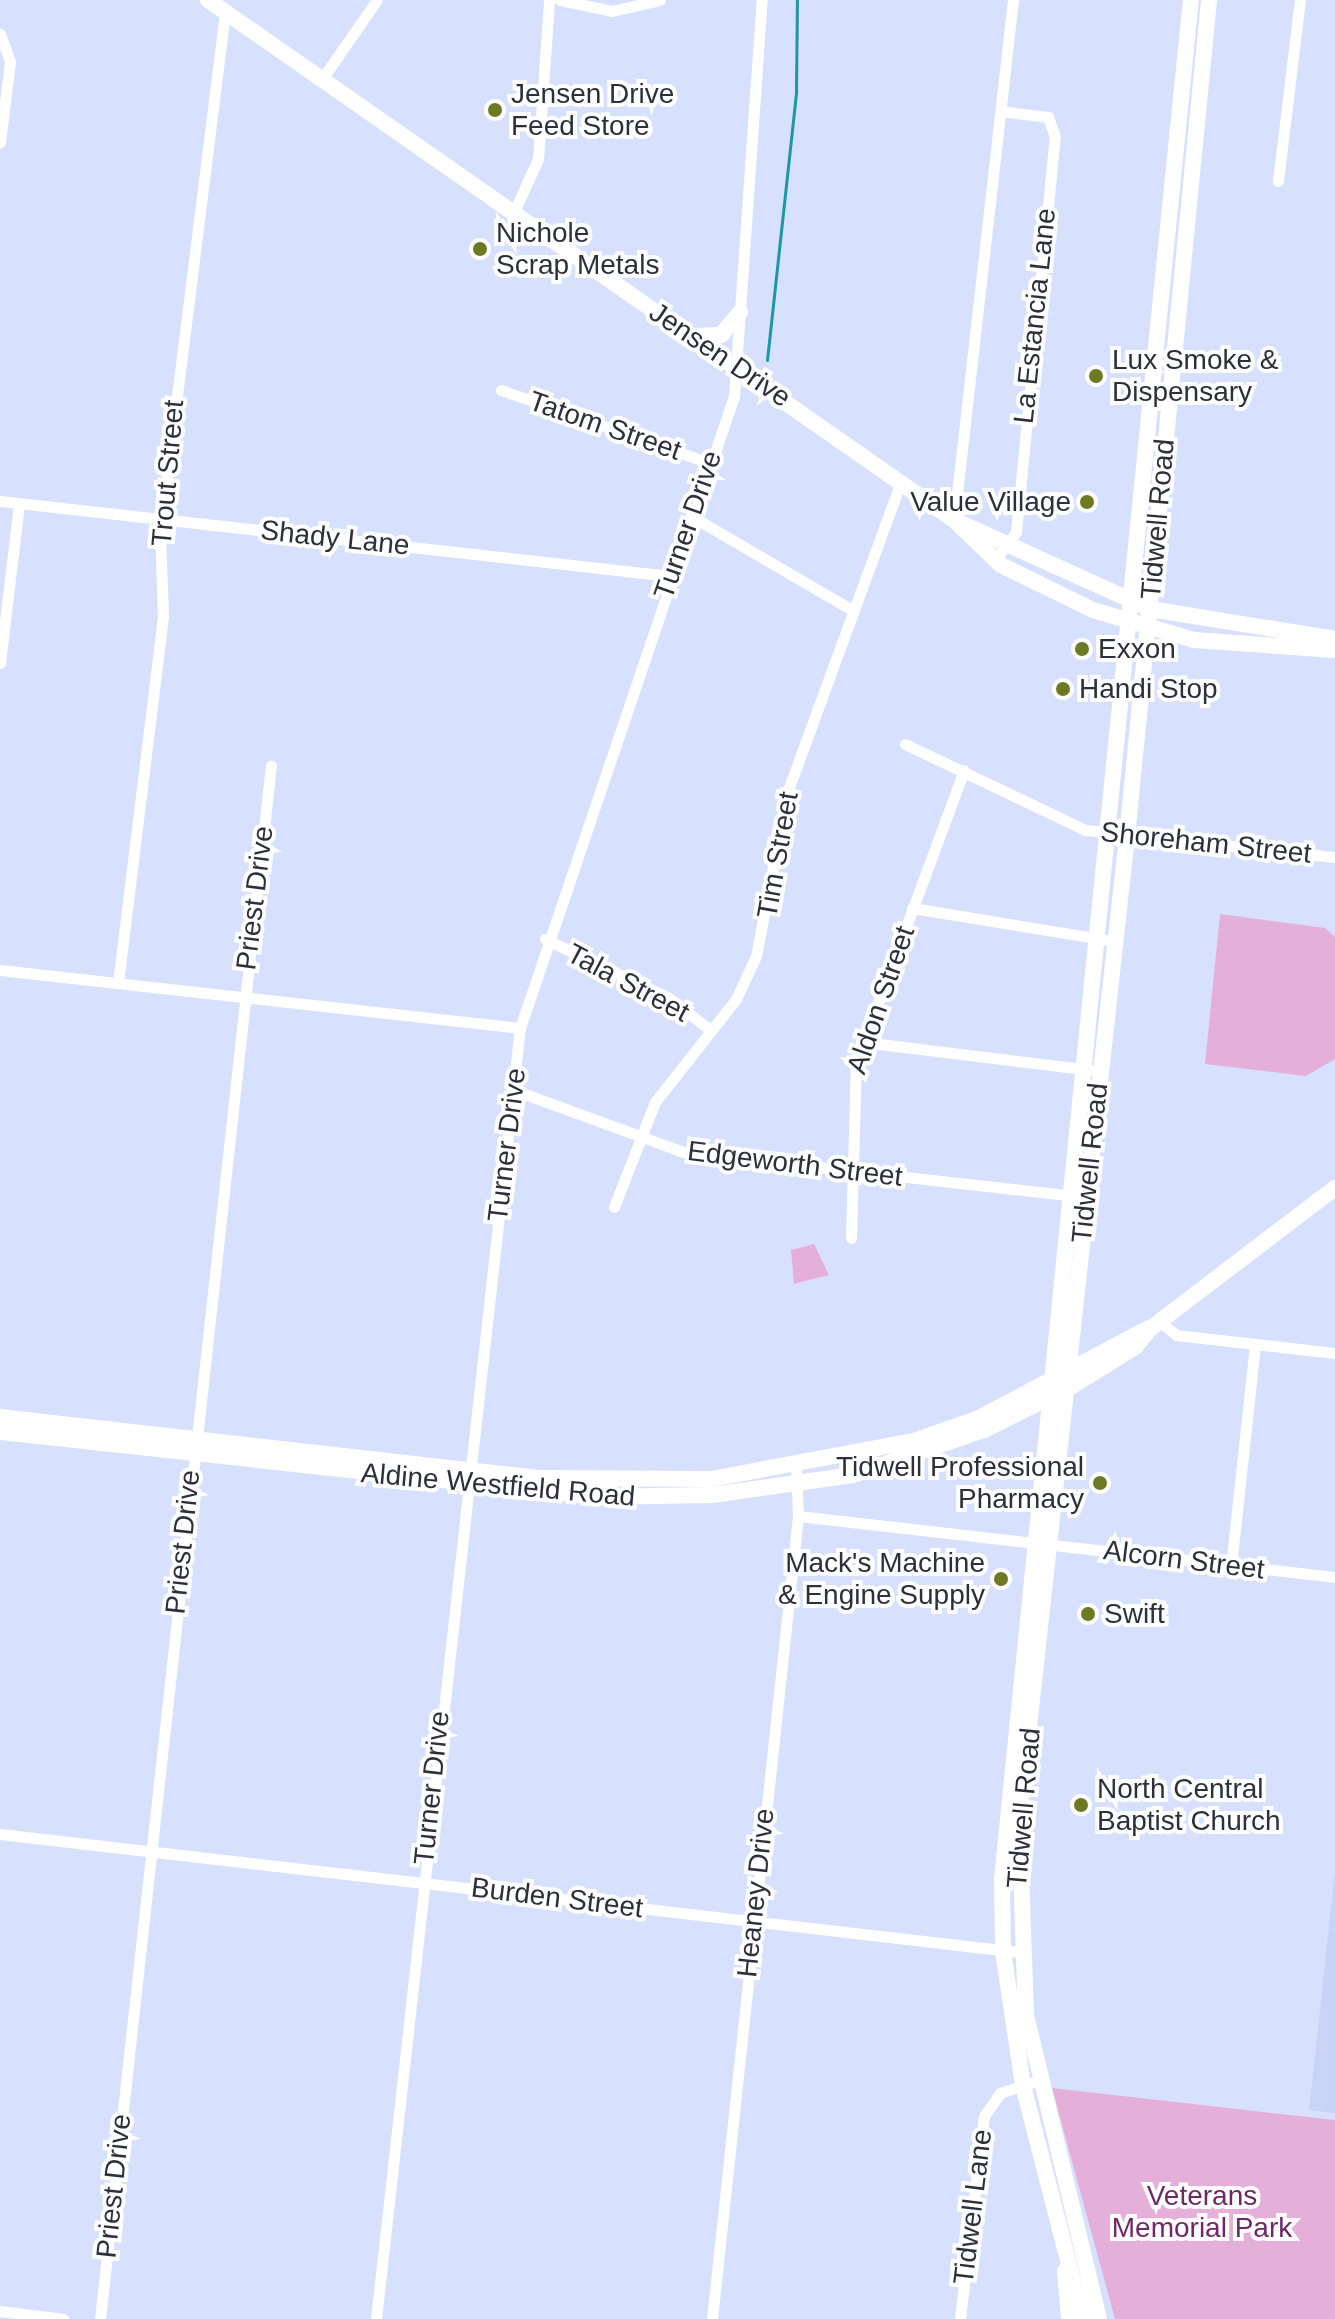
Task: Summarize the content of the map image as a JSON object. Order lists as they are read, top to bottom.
{
  "streets": {
    "main road": ["Jensen Drive", "Tidwell Road", "Aldine Westfield Road"],
    "street": [
      "La Estancia Lane",
      "Tatom Street",
      "Trout Street",
      "Turner Drive",
      "Shady Lane",
      "Shoreham Street",
      "Tim Street",
      "Priest Drive",
      "Tala Street",
      "Aldon Street",
      "Edgeworth Street",
      "Alcorn Street",
      "Heaney Drive",
      "Burden Street",
      "Tidwell Lane"
    ]
  },
  "crossings": [
    ["La Estancia Lane", "Jensen Drive"],
    ["Jensen Drive", "Trout Street"],
    ["Jensen Drive", "Tidwell Road"],
    ["Jensen Drive", "Turner Drive"],
    ["Jensen Drive", "Tim Street"],
    ["Tatom Street", "Turner Drive"],
    ["Trout Street", "Shady Lane"],
    ["Tidwell Road", "Shoreham Street"],
    ["Tidwell Road", "Edgeworth Street"],
    ["Tidwell Road", "Aldine Westfield Road"],
    ["Tidwell Road", "Alcorn Street"],
    ["Tidwell Road", "Burden Street"],
    ["Tidwell Road", "Tidwell Lane"],
    ["Turner Drive", "Shady Lane"],
    ["Turner Drive", "Tala Street"],
    ["Turner Drive", "Edgeworth Street"],
    ["Turner Drive", "Aldine Westfield Road"],
    ["Turner Drive", "Burden Street"],
    ["Shoreham Street", "Aldon Street"],
    ["Tim Street", "Tala Street"],
    ["Tim Street", "Edgeworth Street"],
    ["Priest Drive", "Aldine Westfield Road"],
    ["Priest Drive", "Burden Street"],
    ["Aldon Street", "Edgeworth Street"],
    ["Aldine Westfield Road", "Heaney Drive"],
    ["Alcorn Street", "Heaney Drive"],
    ["Heaney Drive", "Burden Street"]
  ],
  "parks": ["Veterans Memorial Park"],
  "places": [
    "Jensen Drive Feed Store",
    "Nichole Scrap Metals",
    "Lux Smoke & Dispensary",
    "Value Village",
    "Exxon",
    "Handi Stop",
    "Tidwell Professional Pharmacy",
    "Mack's Machine & Engine Supply",
    "Swift",
    "North Central Baptist Church"
  ]
}
